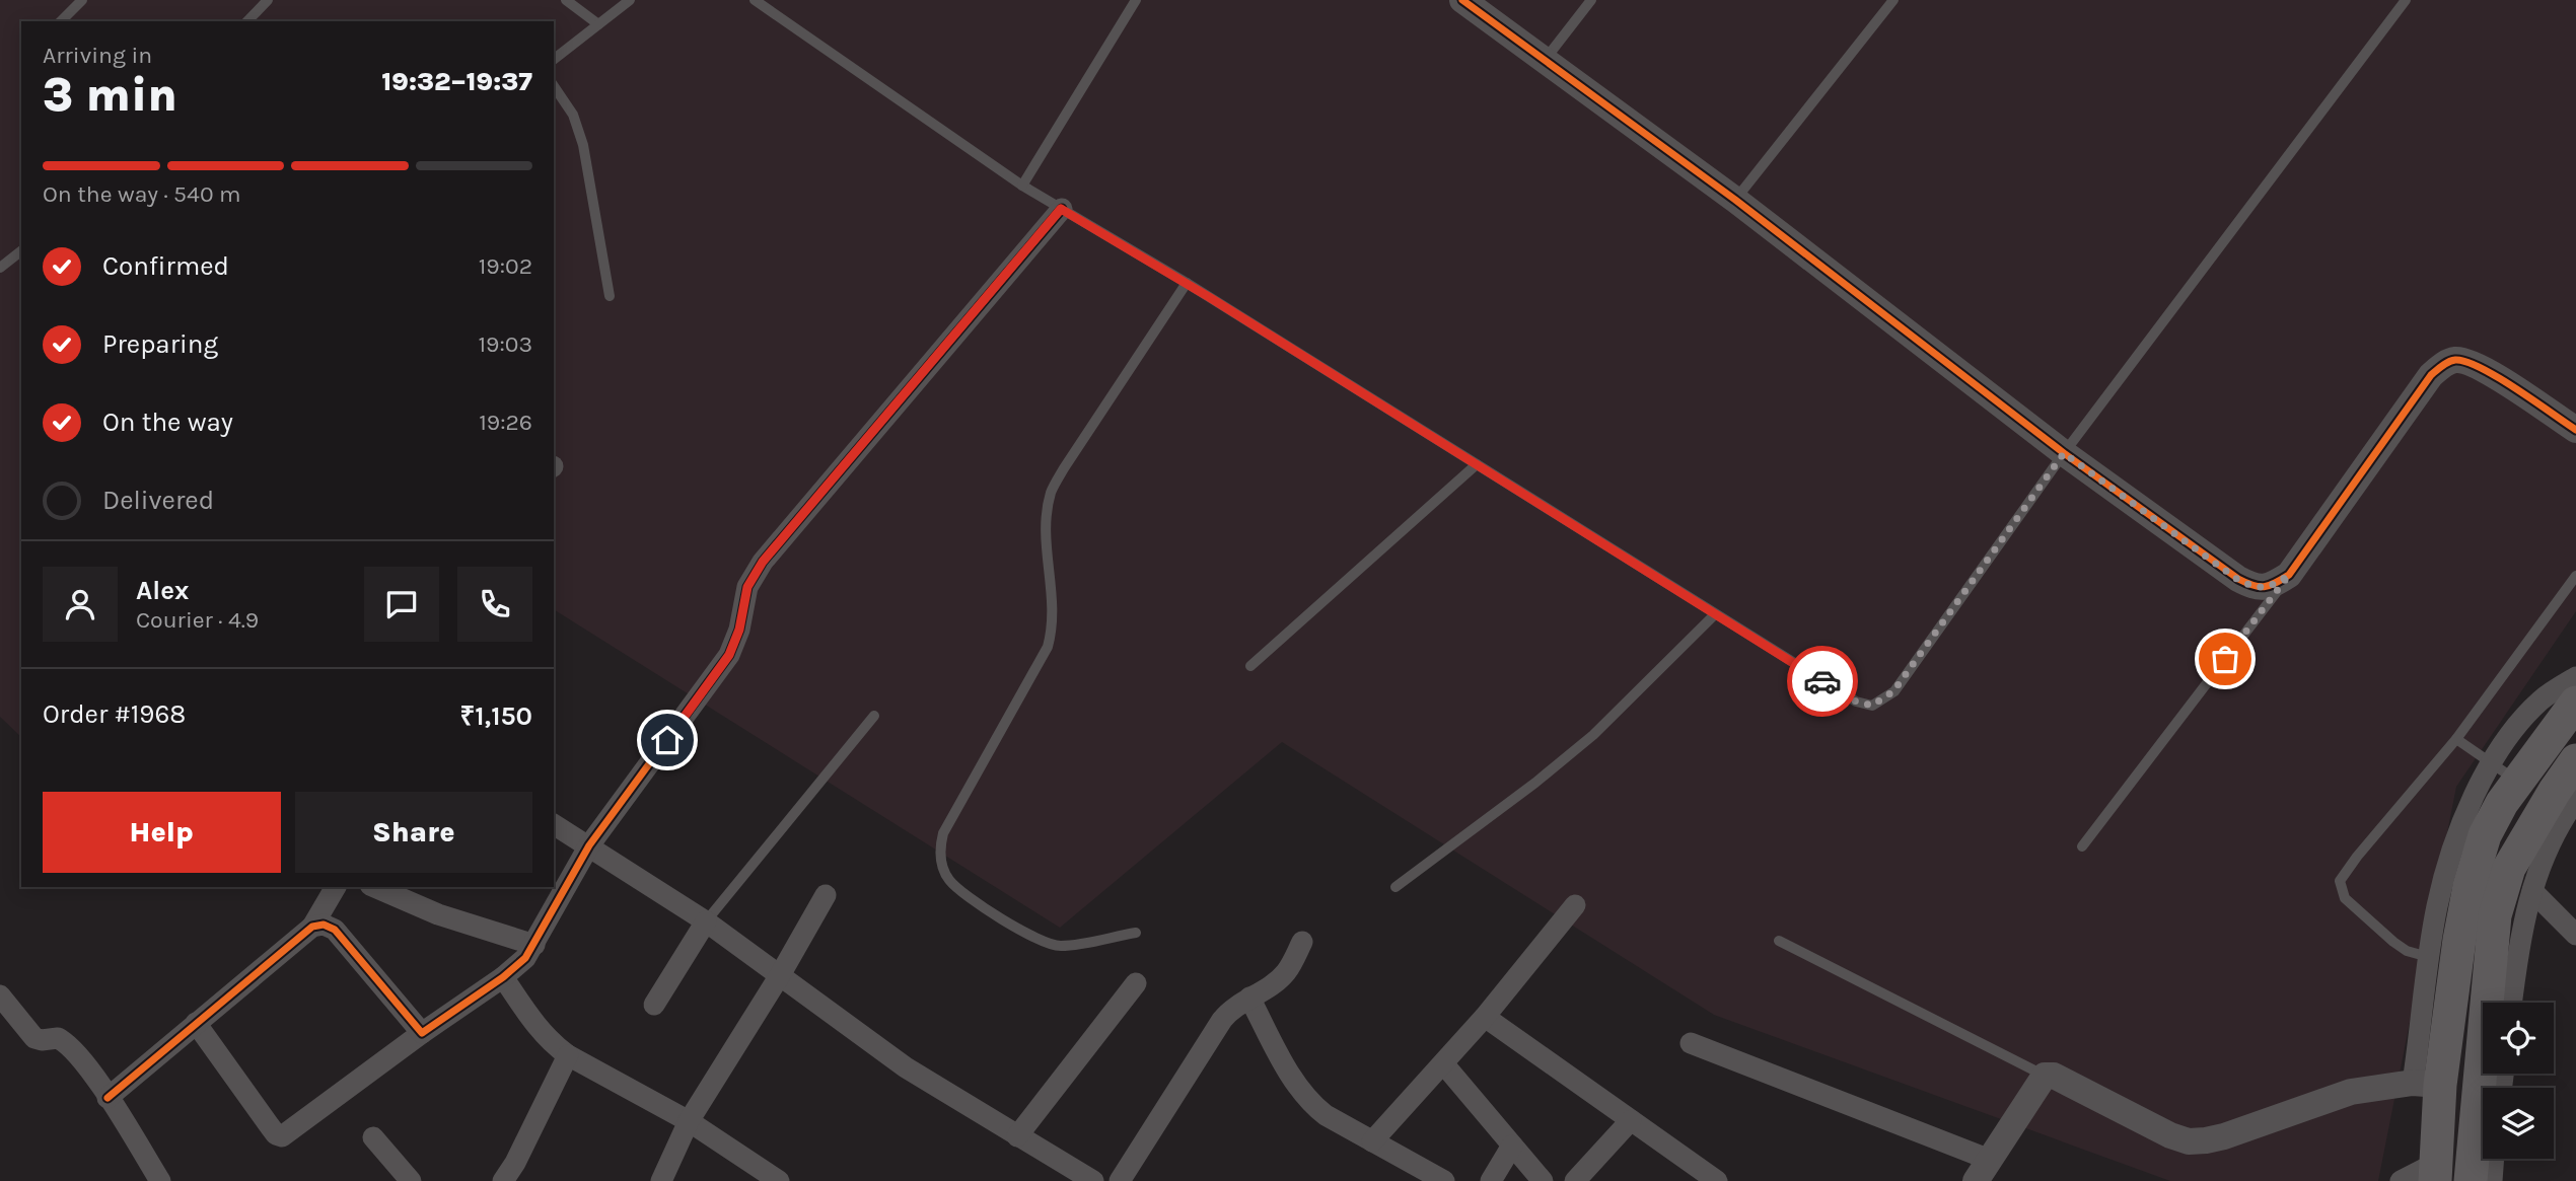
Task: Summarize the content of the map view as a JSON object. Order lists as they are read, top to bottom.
{
  "page": {
    "heading": ["3 min", "Arriving in", "19:32–19:37"],
    "panel": [
      "Alex",
      "Courier · 4.9",
      "Order #1968",
      "₹1,150"
    ],
    "bar": "On the way · 540 m",
    "list": [
      ["Confirmed", "19:02"],
      ["Preparing", "19:03"],
      ["On the way", "19:26"],
      "Delivered"
    ],
    "buttons": ["Help", "Share"]
  }
}
